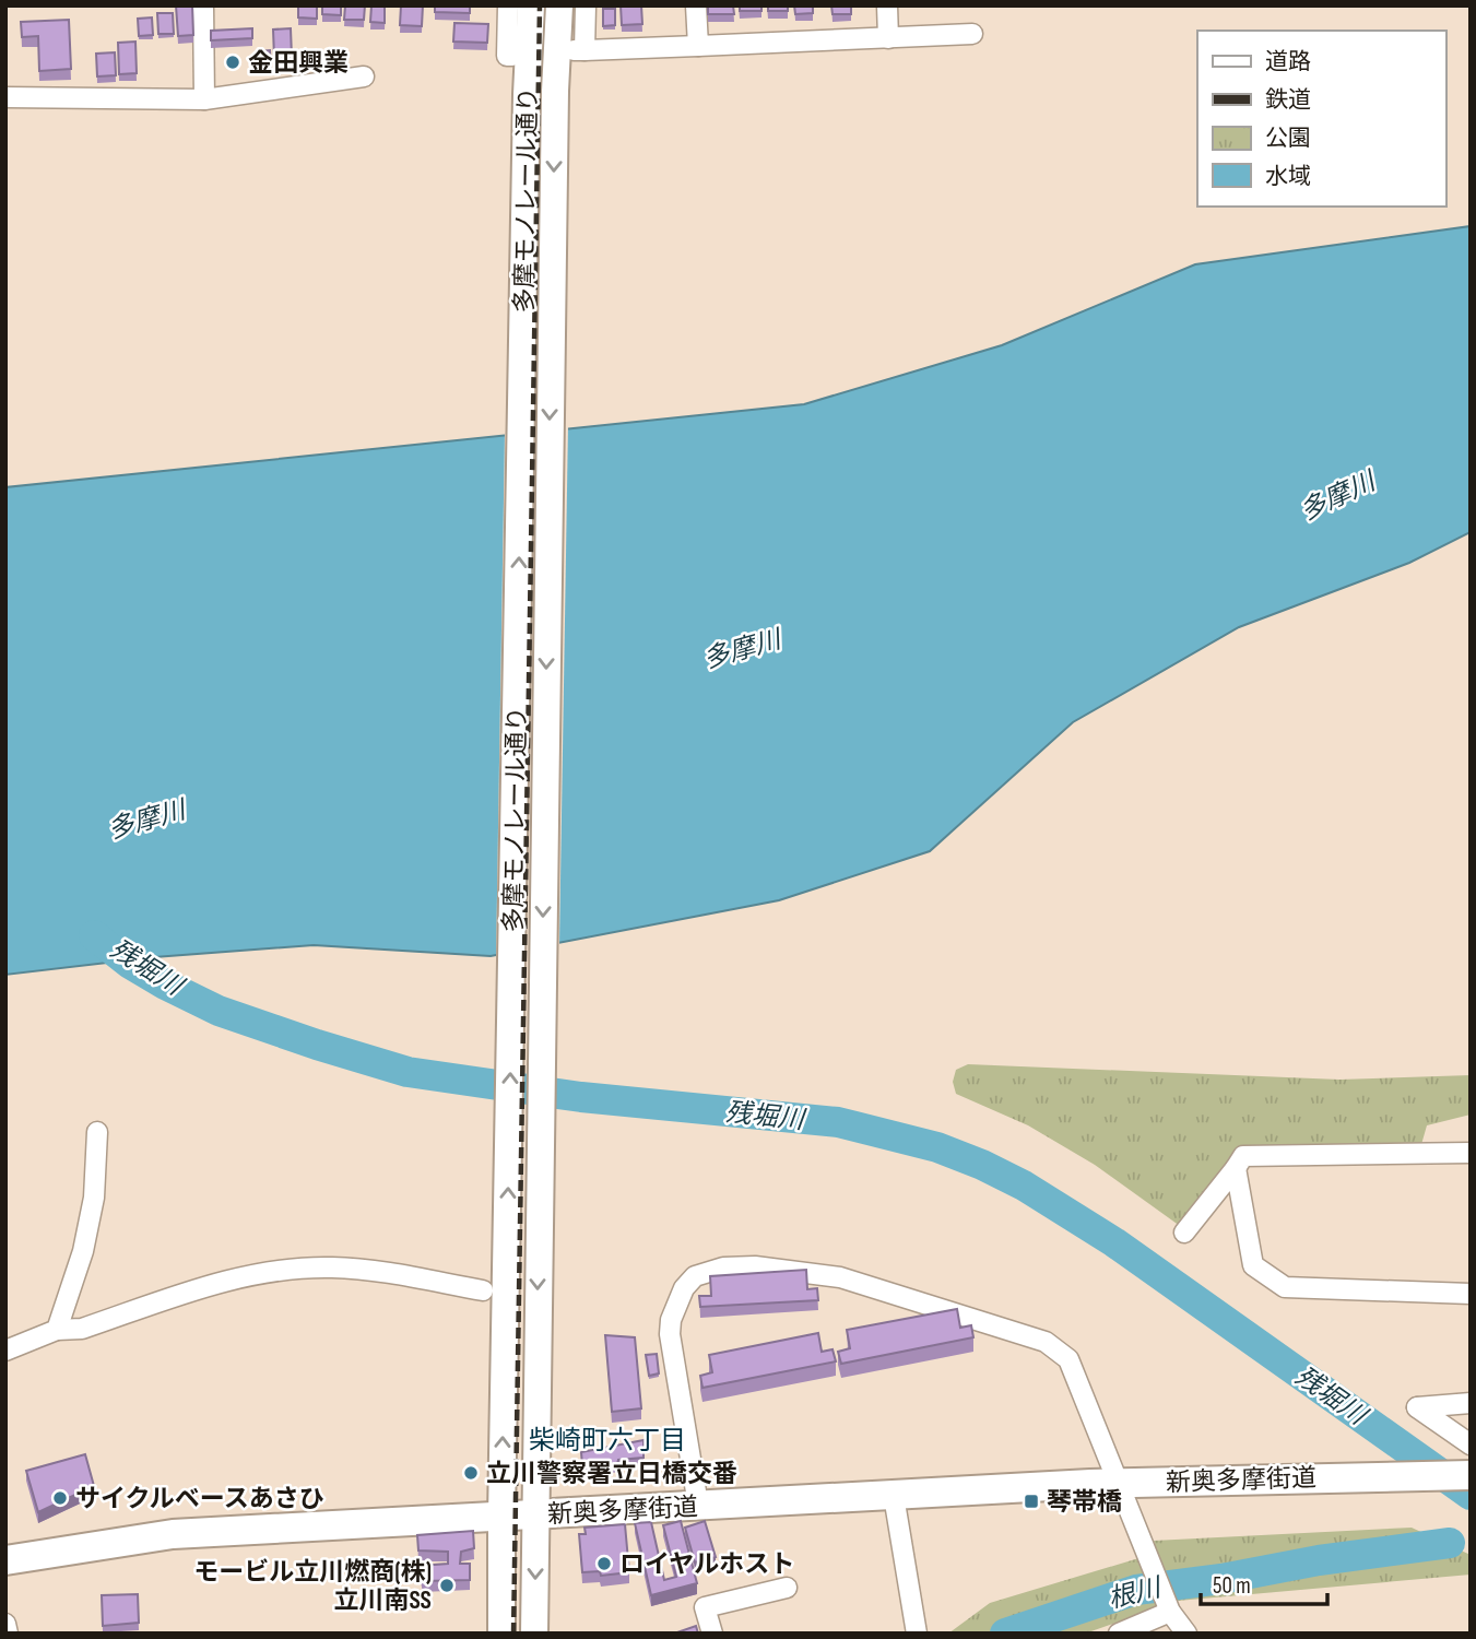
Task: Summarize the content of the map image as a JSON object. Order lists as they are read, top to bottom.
{
  "streets": {
    "main road": ["多摩モノレール通り", "新奥多摩街道"]
  },
  "crossings": [
    ["多摩モノレール通り", "新奥多摩街道"]
  ],
  "districts": ["柴崎町六丁目"],
  "water": ["多摩川", "残堀川", "根川"],
  "places": {
    "other": [
      "金田興業",
      "立川警察署立日橋交番",
      "サイクルベースあさひ",
      "ロイヤルホスト",
      "モービル立川燃商(株) 立川南SS"
    ],
    "transit": ["琴帯橋"]
  },
  "legend": [
    "道路",
    "鉄道",
    "公園",
    "水域"
  ],
  "scale_bar": "50 m"
}
